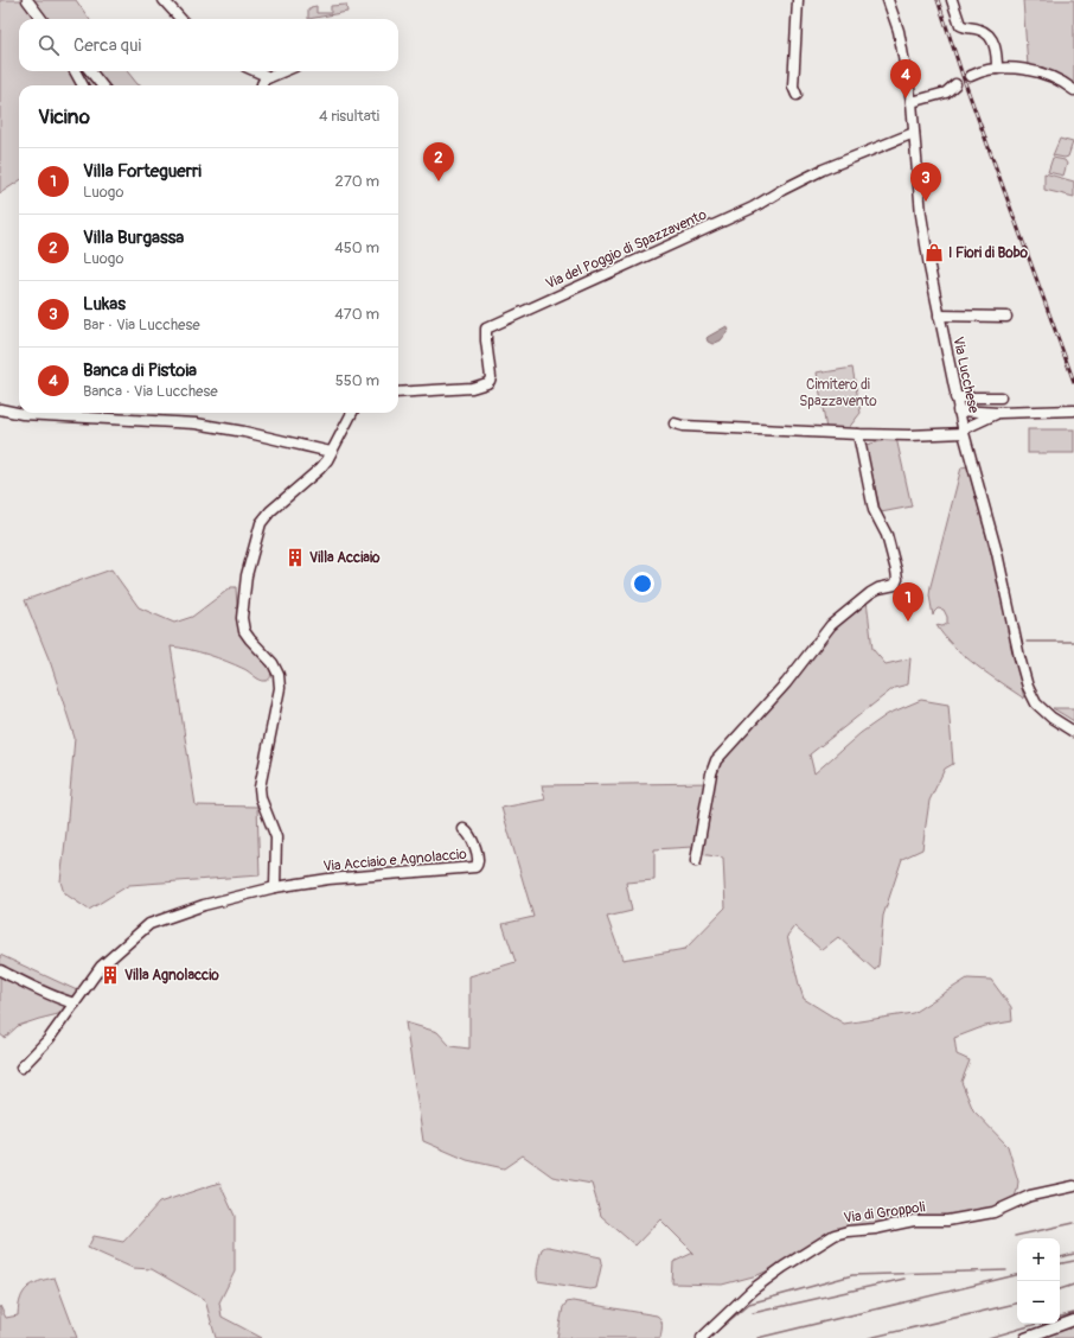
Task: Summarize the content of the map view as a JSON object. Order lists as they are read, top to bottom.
{
  "streets": {
    "street": [
      "Via del Poggio di Spazzavento",
      "Via Lucchese",
      "Via Acciaio e Agnolaccio",
      "Via di Groppoli"
    ]
  },
  "crossings": [
    ["Via del Poggio di Spazzavento", "Via Lucchese"]
  ],
  "parks": ["Cimitero di Spazzavento"],
  "places": {
    "shop": ["I Fiori di Bobo"],
    "building": ["Villa Acciaio", "Villa Agnolaccio"]
  },
  "page": {
    "search": "Cerca qui",
    "pins": [
      "4",
      "2",
      "3",
      "1"
    ],
    "heading": ["Vicino", "4 risultati"],
    "list": [
      {
        "mark": "1",
        "name": "Villa Forteguerri",
        "note": "Luogo",
        "value": "270 m"
      },
      {
        "mark": "2",
        "name": "Villa Burgassa",
        "note": "Luogo",
        "value": "450 m"
      },
      {
        "mark": "3",
        "name": "Lukas",
        "note": "Bar · Via Lucchese",
        "value": "470 m"
      },
      {
        "mark": "4",
        "name": "Banca di Pistoia",
        "note": "Banca · Via Lucchese",
        "value": "550 m"
      }
    ],
    "map_buttons": ["+", "−"]
  }
}
